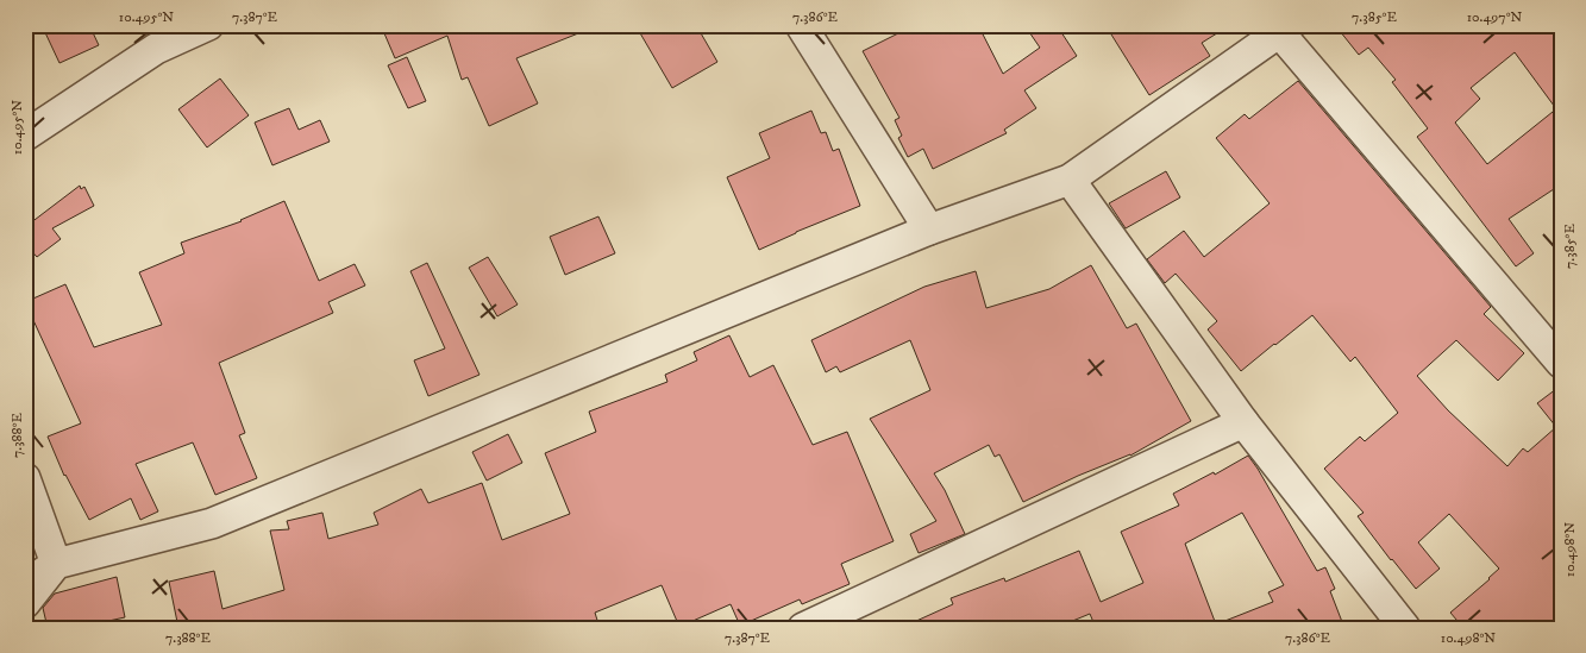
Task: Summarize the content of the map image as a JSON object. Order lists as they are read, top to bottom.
{
  "coordinates": [
    "10.495°N",
    "7.387°E",
    "7.386°E",
    "7.385°E",
    "10.497°N",
    "7.388°E",
    "10.498°N"
  ]
}
